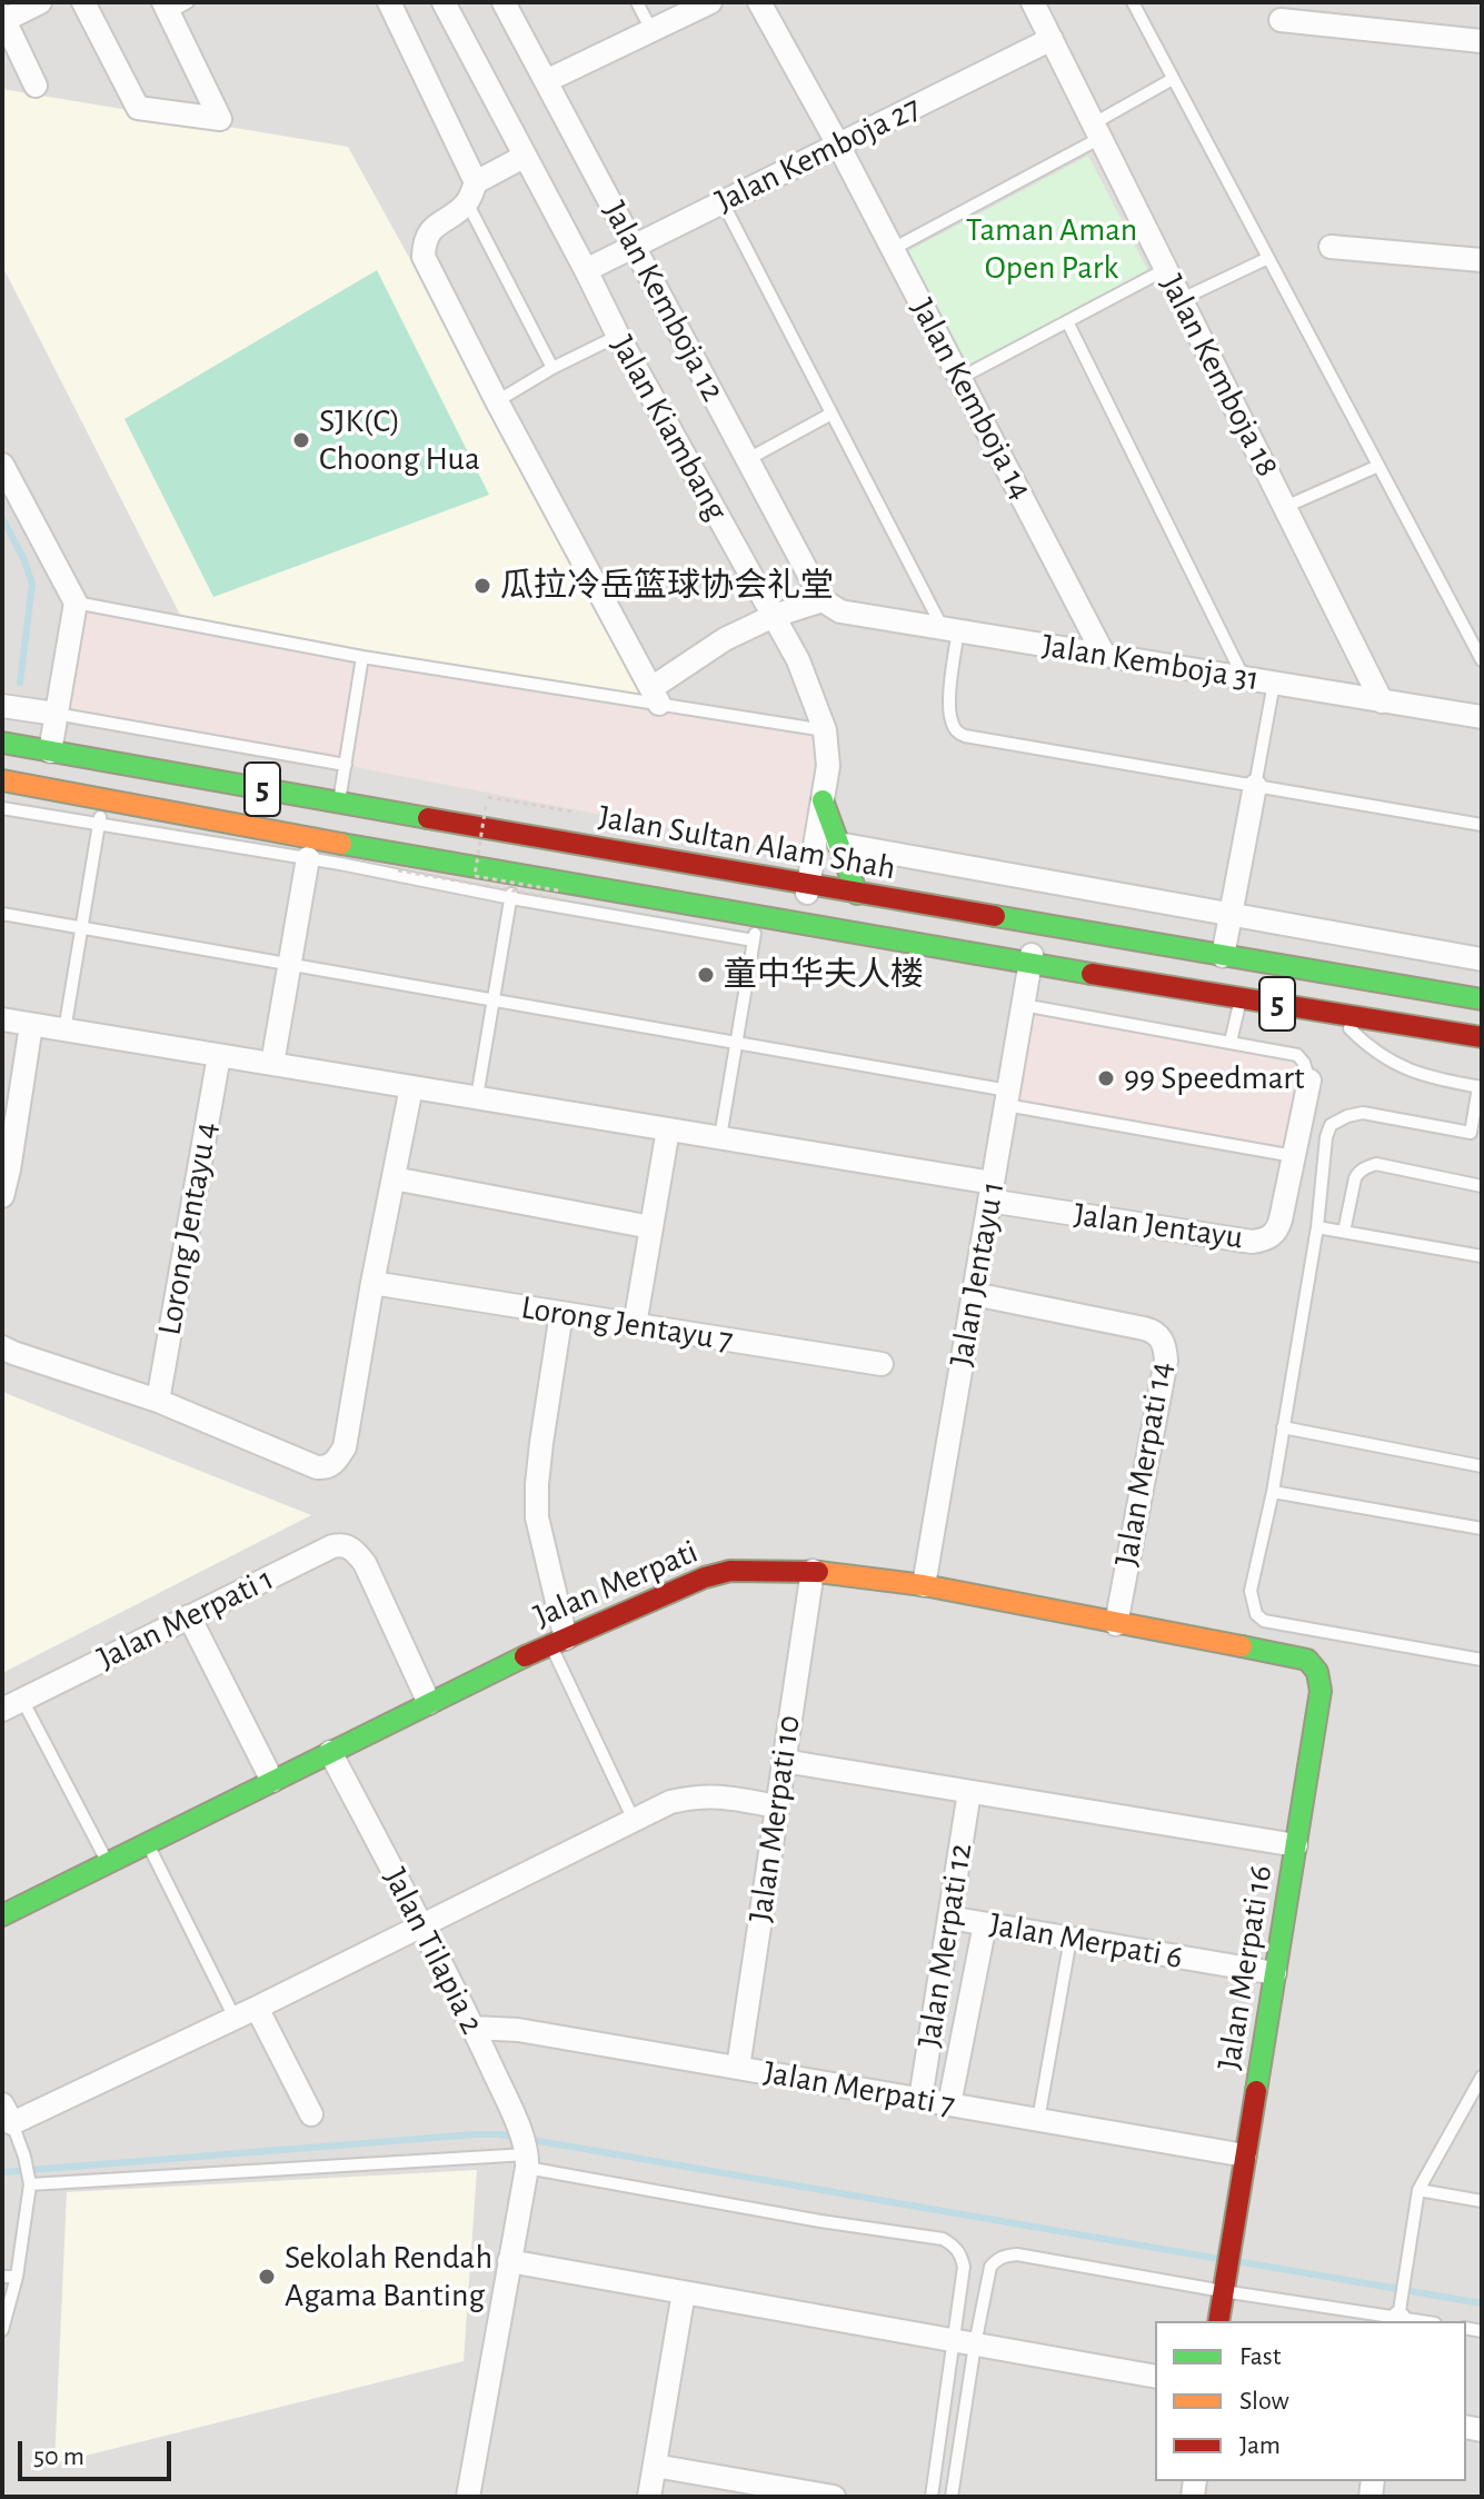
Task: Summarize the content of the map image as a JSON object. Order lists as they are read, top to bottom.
{
  "streets": {
    "main road": [
      "5",
      "Jalan Sultan Alam Shah",
      "Jalan Merpati",
      "Jalan Merpati 16"
    ],
    "street": [
      "Jalan Kemboja 27",
      "Jalan Kemboja 12",
      "Jalan Kemboja 18",
      "Jalan Kemboja 14",
      "Jalan Kiambang",
      "Jalan Kemboja 31",
      "Jalan Jentayu",
      "Lorong Jentayu 4",
      "Jalan Jentayu 1",
      "Lorong Jentayu 7",
      "Jalan Merpati 14",
      "Jalan Merpati 1",
      "Jalan Merpati 10",
      "Jalan Merpati 6",
      "Jalan Merpati 12",
      "Jalan Tilapia 2",
      "Jalan Merpati 7"
    ]
  },
  "crossings": [
    ["Jalan Kemboja 27", "Jalan Kemboja 12"],
    ["Jalan Kemboja 27", "Jalan Kemboja 18"],
    ["Jalan Kemboja 27", "Jalan Kemboja 14"],
    ["Jalan Kemboja 27", "Jalan Kiambang"],
    ["Jalan Kemboja 12", "Jalan Kemboja 31"],
    ["Jalan Kemboja 18", "Jalan Kemboja 31"],
    ["Jalan Kemboja 14", "Jalan Kemboja 31"],
    ["Jalan Kiambang", "Jalan Sultan Alam Shah"],
    ["Jalan Sultan Alam Shah", "Jalan Jentayu 1"],
    ["Jalan Jentayu", "Lorong Jentayu 4"],
    ["Jalan Jentayu", "Jalan Jentayu 1"],
    ["Jalan Jentayu 1", "Jalan Merpati 14"],
    ["Jalan Jentayu 1", "Jalan Merpati"],
    ["Jalan Merpati 14", "Jalan Merpati"],
    ["Jalan Merpati", "Jalan Merpati 1"],
    ["Jalan Merpati", "Jalan Merpati 10"],
    ["Jalan Merpati", "Jalan Tilapia 2"],
    ["Jalan Merpati", "Jalan Merpati 16"],
    ["Jalan Merpati 10", "Jalan Merpati 7"],
    ["Jalan Merpati 6", "Jalan Merpati 12"],
    ["Jalan Merpati 6", "Jalan Merpati 16"],
    ["Jalan Merpati 12", "Jalan Merpati 7"],
    ["Jalan Tilapia 2", "Jalan Merpati 7"],
    ["Jalan Merpati 16", "Jalan Merpati 7"]
  ],
  "parks": ["Taman Aman Open Park"],
  "places": [
    "SJK(C) Choong Hua",
    "瓜拉冷岳篮球协会礼堂",
    "童中华夫人楼",
    "99 Speedmart",
    "Sekolah Rendah Agama Banting"
  ],
  "legend": ["Fast", "Slow", "Jam"],
  "scale_bar": "50 m"
}
